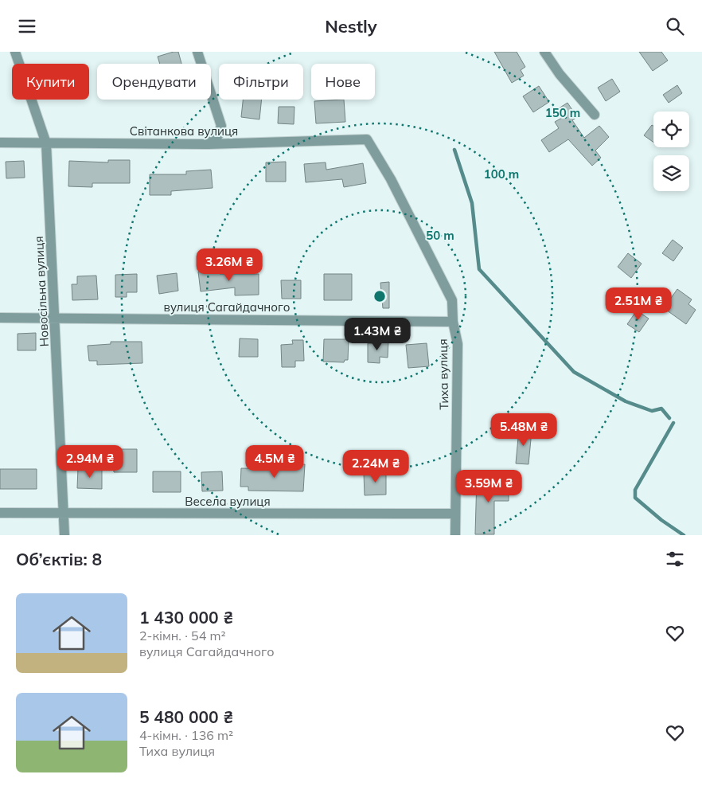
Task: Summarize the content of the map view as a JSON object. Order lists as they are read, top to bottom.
{
  "streets": {
    "street": [
      "Світанкова вулиця",
      "Новосільна вулиця",
      "вулиця Сагайдачного",
      "Тиха вулиця",
      "Весела вулиця"
    ]
  },
  "crossings": [
    ["Світанкова вулиця", "Новосільна вулиця"],
    ["Світанкова вулиця", "Тиха вулиця"],
    ["Новосільна вулиця", "вулиця Сагайдачного"],
    ["Новосільна вулиця", "Весела вулиця"],
    ["вулиця Сагайдачного", "Тиха вулиця"],
    ["Тиха вулиця", "Весела вулиця"]
  ],
  "page": {
    "header": "Nestly",
    "chip": [
      "Купити",
      "Орендувати",
      "Фільтри",
      "Нове"
    ],
    "price": [
      "3.26M ₴",
      "2.51M ₴",
      "1.43M ₴",
      "5.48M ₴",
      "2.94M ₴",
      "4.5M ₴",
      "2.24M ₴",
      "3.59M ₴"
    ],
    "heading": "Об’єктів: 8",
    "list": [
      {
        "name": "1 430 000 ₴",
        "note": "2-кімн. · 54 m² · вулиця Сагайдачного"
      },
      {
        "name": "5 480 000 ₴",
        "note": "4-кімн. · 136 m² · Тиха вулиця"
      }
    ]
  },
  "rings": ["150 m", "100 m", "50 m"]
}
